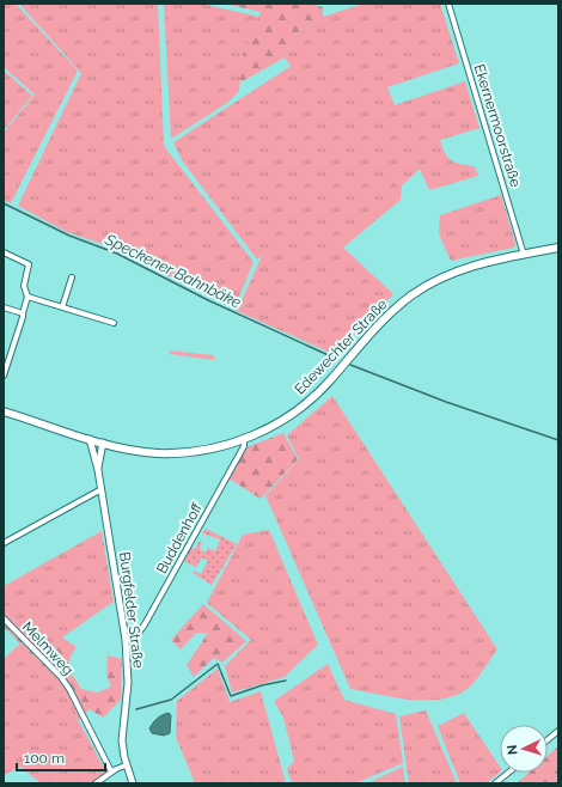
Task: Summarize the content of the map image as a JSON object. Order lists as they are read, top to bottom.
{
  "streets": {
    "main road": ["Edewechter Straße"],
    "street": [
      "Ekernermoorstraße",
      "Buddenhoff",
      "Burgfelder Straße",
      "Melmweg"
    ]
  },
  "crossings": [
    ["Ekernermoorstraße", "Edewechter Straße"],
    ["Edewechter Straße", "Buddenhoff"],
    ["Edewechter Straße", "Burgfelder Straße"],
    ["Buddenhoff", "Burgfelder Straße"]
  ],
  "water": ["Speckener Bahnbäke"],
  "scale_bar": "100 m",
  "north": "left"
}
